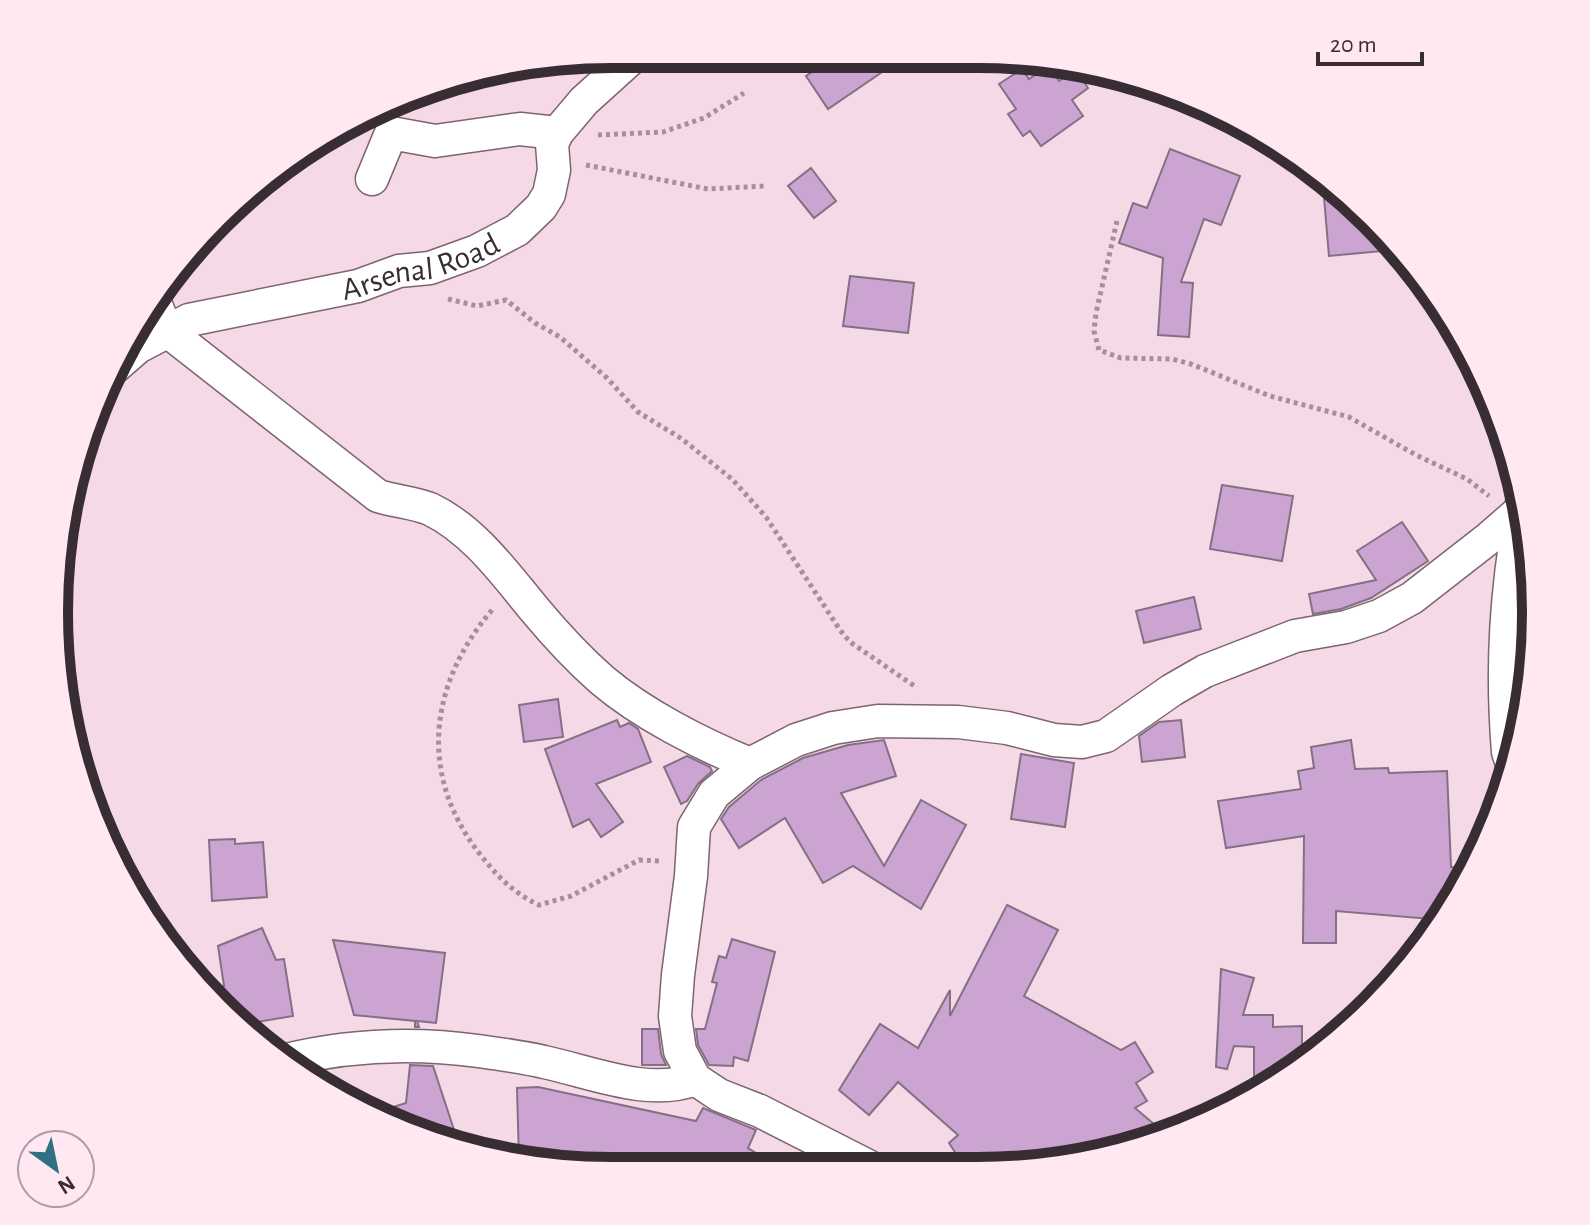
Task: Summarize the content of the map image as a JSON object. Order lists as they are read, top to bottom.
{
  "streets": {
    "street": ["Arsenal Road"]
  },
  "scale_bar": "20 m",
  "north": "bottom right"
}
